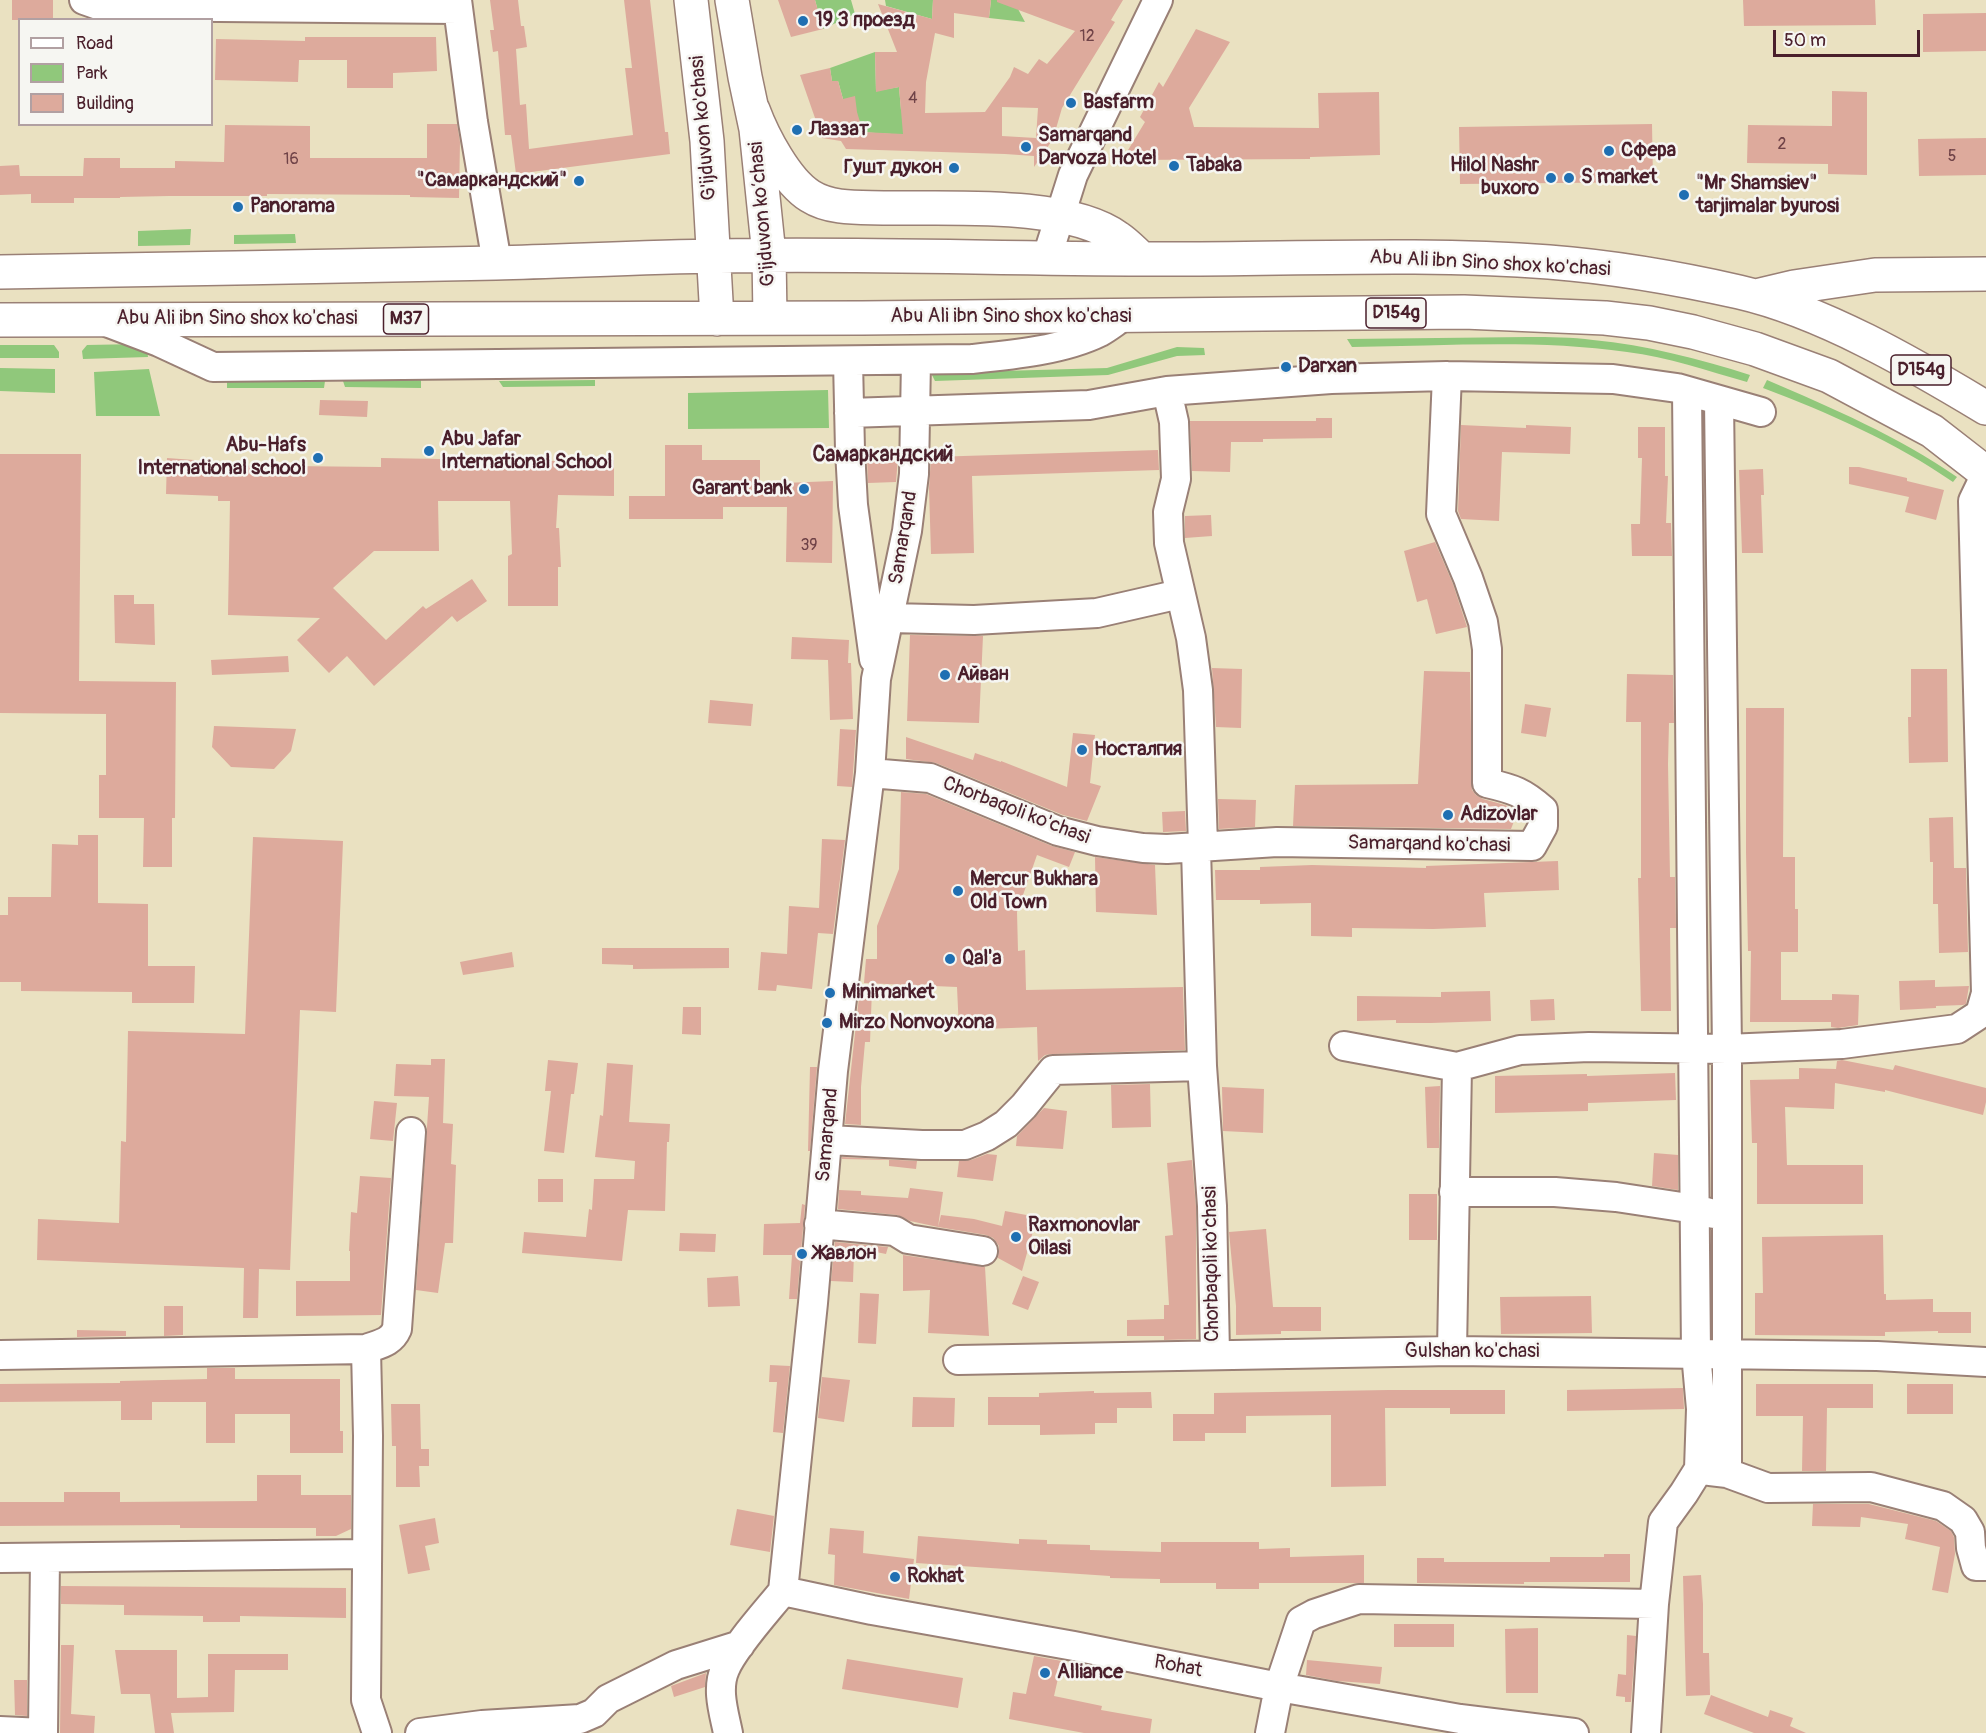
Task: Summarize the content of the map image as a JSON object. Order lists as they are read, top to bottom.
{
  "streets": {
    "main road": [
      "G'ijduvon ko'chasi",
      "G'ijduvon ko‘chasi",
      "Abu Ali ibn Sino shox ko'chasi",
      "D154g",
      "M37"
    ],
    "street": [
      "Samarqand",
      "Chorbaqoli ko'chasi",
      "Samarqand ko'chasi",
      "Gulshan ko'chasi",
      "Rohat"
    ]
  },
  "crossings": [
    ["G'ijduvon ko'chasi", "Abu Ali ibn Sino shox ko'chasi"],
    ["G'ijduvon ko‘chasi", "Abu Ali ibn Sino shox ko'chasi"],
    ["Abu Ali ibn Sino shox ko'chasi", "D154g"],
    ["Samarqand", "Chorbaqoli ko'chasi"],
    ["Samarqand", "Rohat"],
    ["Chorbaqoli ko'chasi", "Samarqand ko'chasi"],
    ["Chorbaqoli ko'chasi", "Gulshan ko'chasi"]
  ],
  "districts": ["Самаркандский"],
  "places": [
    "19 3 проезд",
    "Basfarm",
    "Лаззат",
    "Samarqand Darvoza Hotel",
    "Сфера",
    "Tabaka",
    "Гушт дукон",
    "Hilol Nashr buxoro",
    "S market",
    "\"Самаркандский\"",
    "\"Mr Shamsiev\" tarjimalar byurosi",
    "Panorama",
    "Darxan",
    "Abu Jafar International School",
    "Abu-Hafs International school",
    "Garant bank",
    "Айван",
    "Носталгия",
    "Adizovlar",
    "Mercur Bukhara Old Town",
    "Qal'a",
    "Minimarket",
    "Mirzo Nonvoyxona",
    "Raxmonovlar Oilasi",
    "Жавлон",
    "Rokhat",
    "Alliance"
  ],
  "house_numbers": [
    "12",
    "4",
    "2",
    "5",
    "16",
    "39"
  ],
  "legend": ["Road", "Park", "Building"],
  "scale_bar": "50 m"
}
